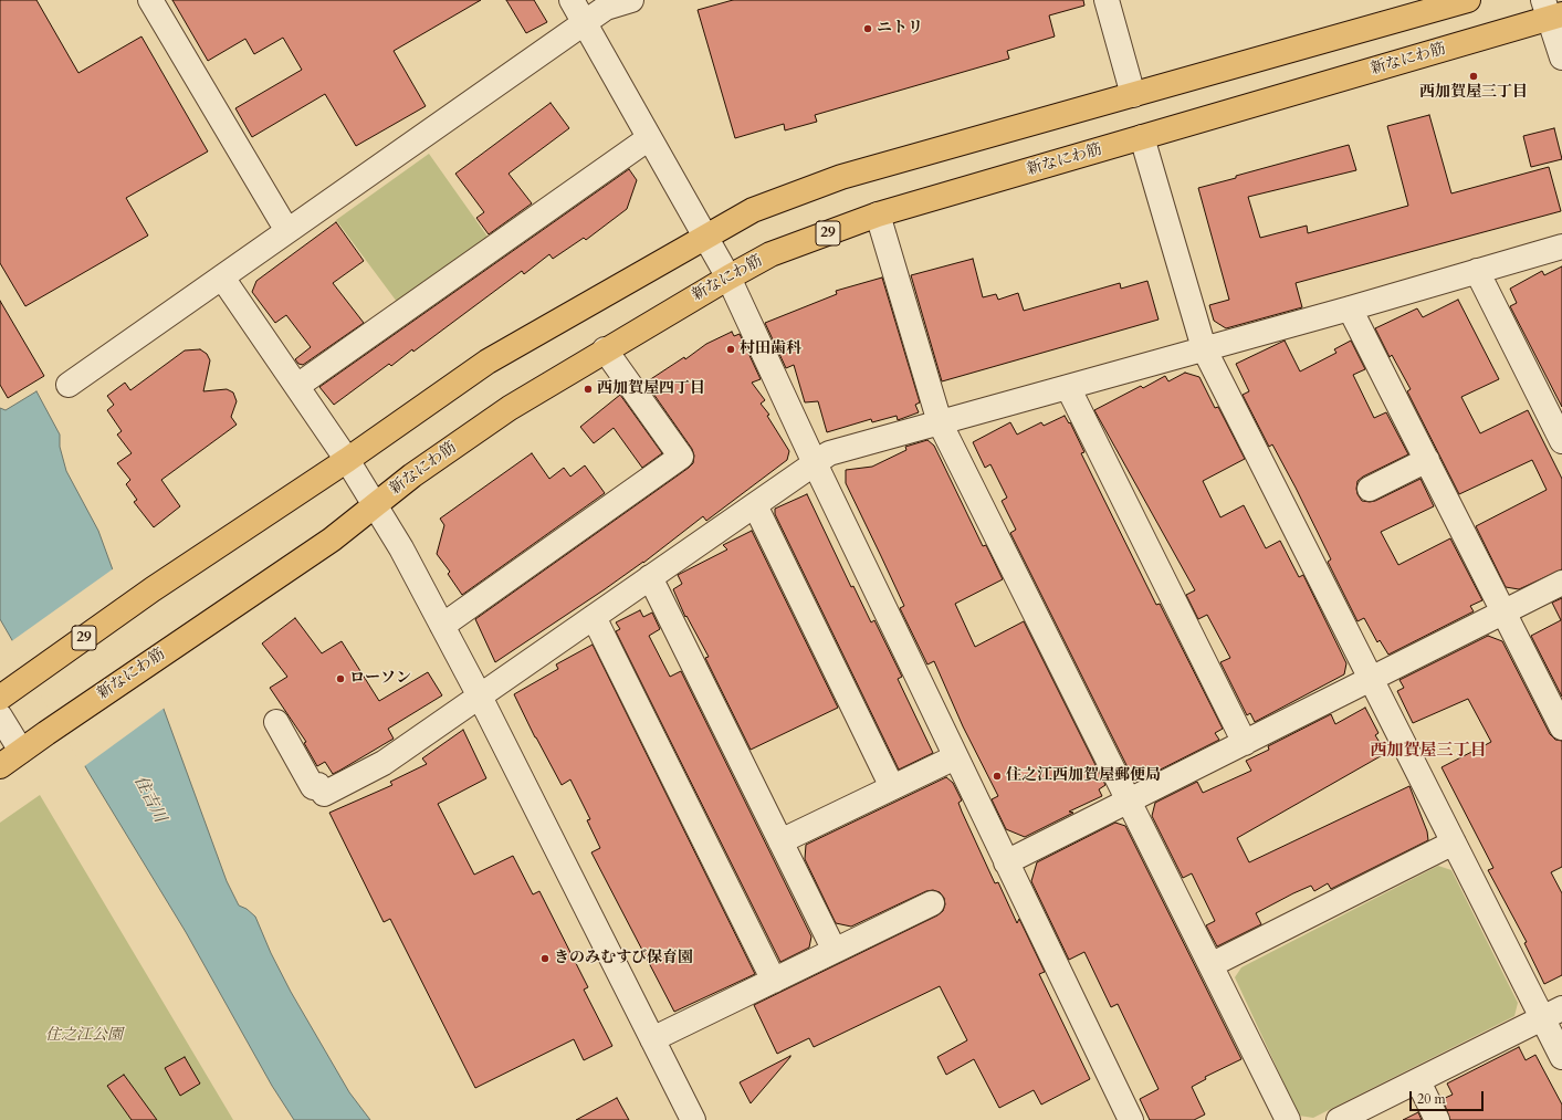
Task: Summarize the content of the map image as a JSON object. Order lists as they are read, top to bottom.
{
  "streets": {
    "main road": ["新なにわ筋", "29"]
  },
  "districts": ["西加賀屋三丁目"],
  "water": ["住吉川"],
  "parks": ["住之江公園"],
  "places": [
    "ニトリ",
    "西加賀屋三丁目",
    "村田歯科",
    "西加賀屋四丁目",
    "ローソン",
    "住之江西加賀屋郵便局",
    "きのみむすび保育園"
  ],
  "scale_bar": "20 m"
}
